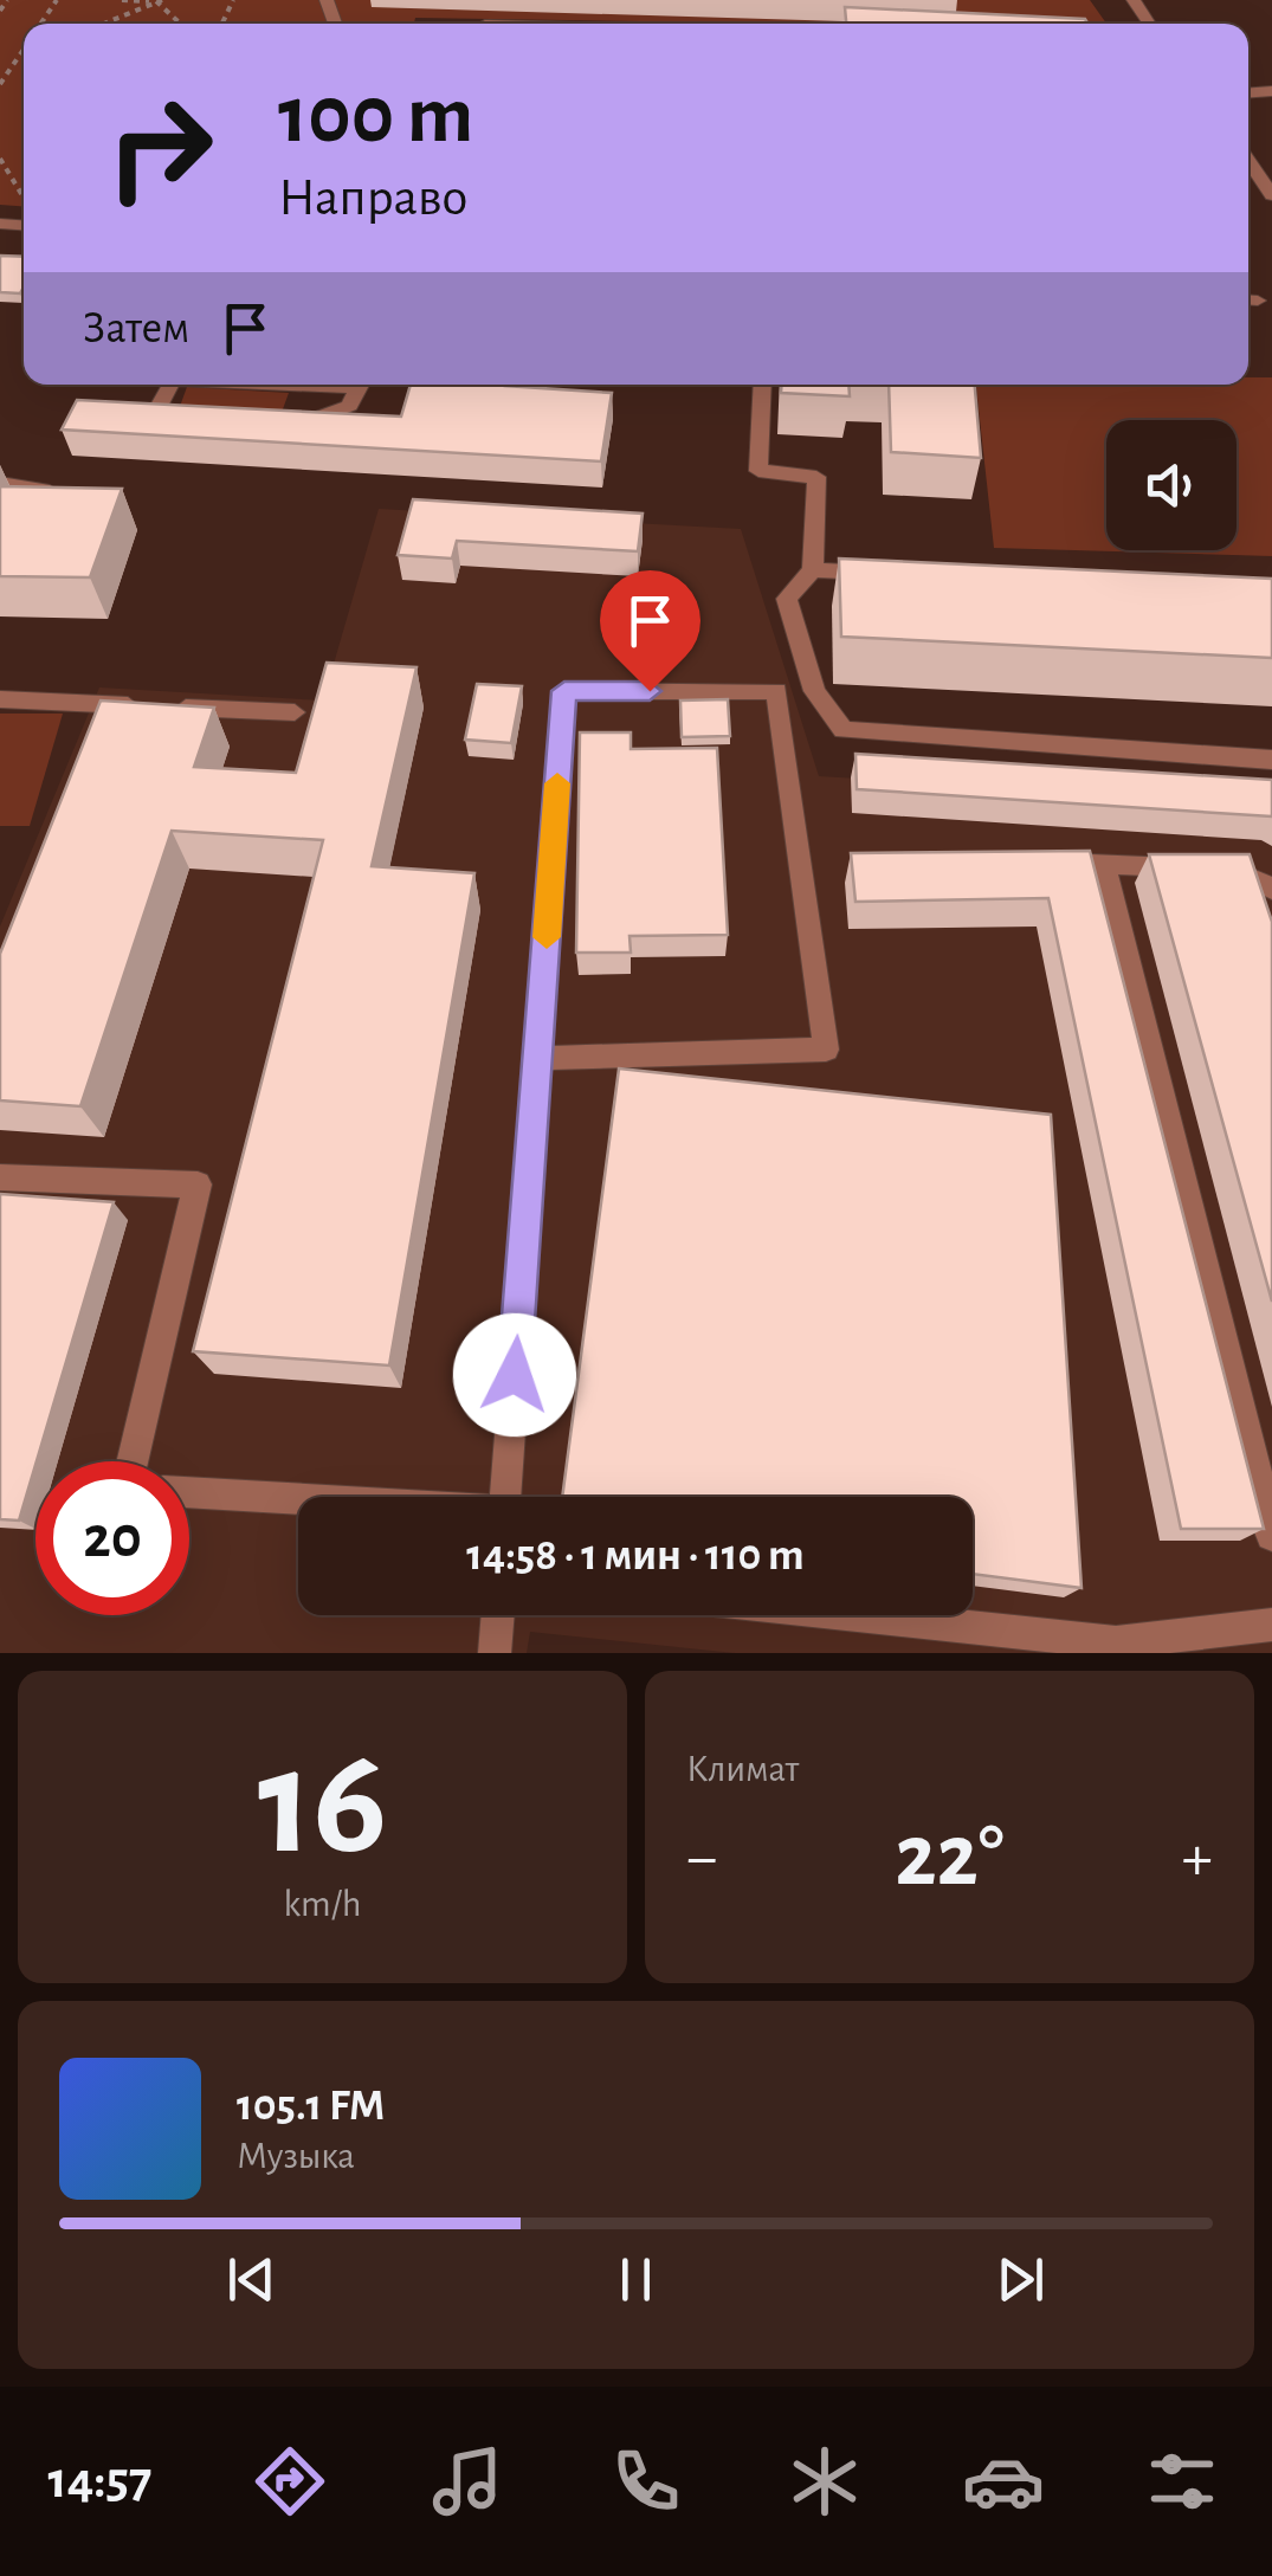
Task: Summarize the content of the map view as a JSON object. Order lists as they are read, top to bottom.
{
  "page": {
    "turn": ["100 m", "Направо"],
    "then": "Затем",
    "limit": "20",
    "trip": "14:58 · 1 мин · 110 m",
    "tile": [
      ["16", "km/h"],
      "Климат"
    ],
    "heat": ["−", "22°", "+"],
    "song": ["105.1 FM", "Музыка"],
    "tabs": "14:57"
  }
}
